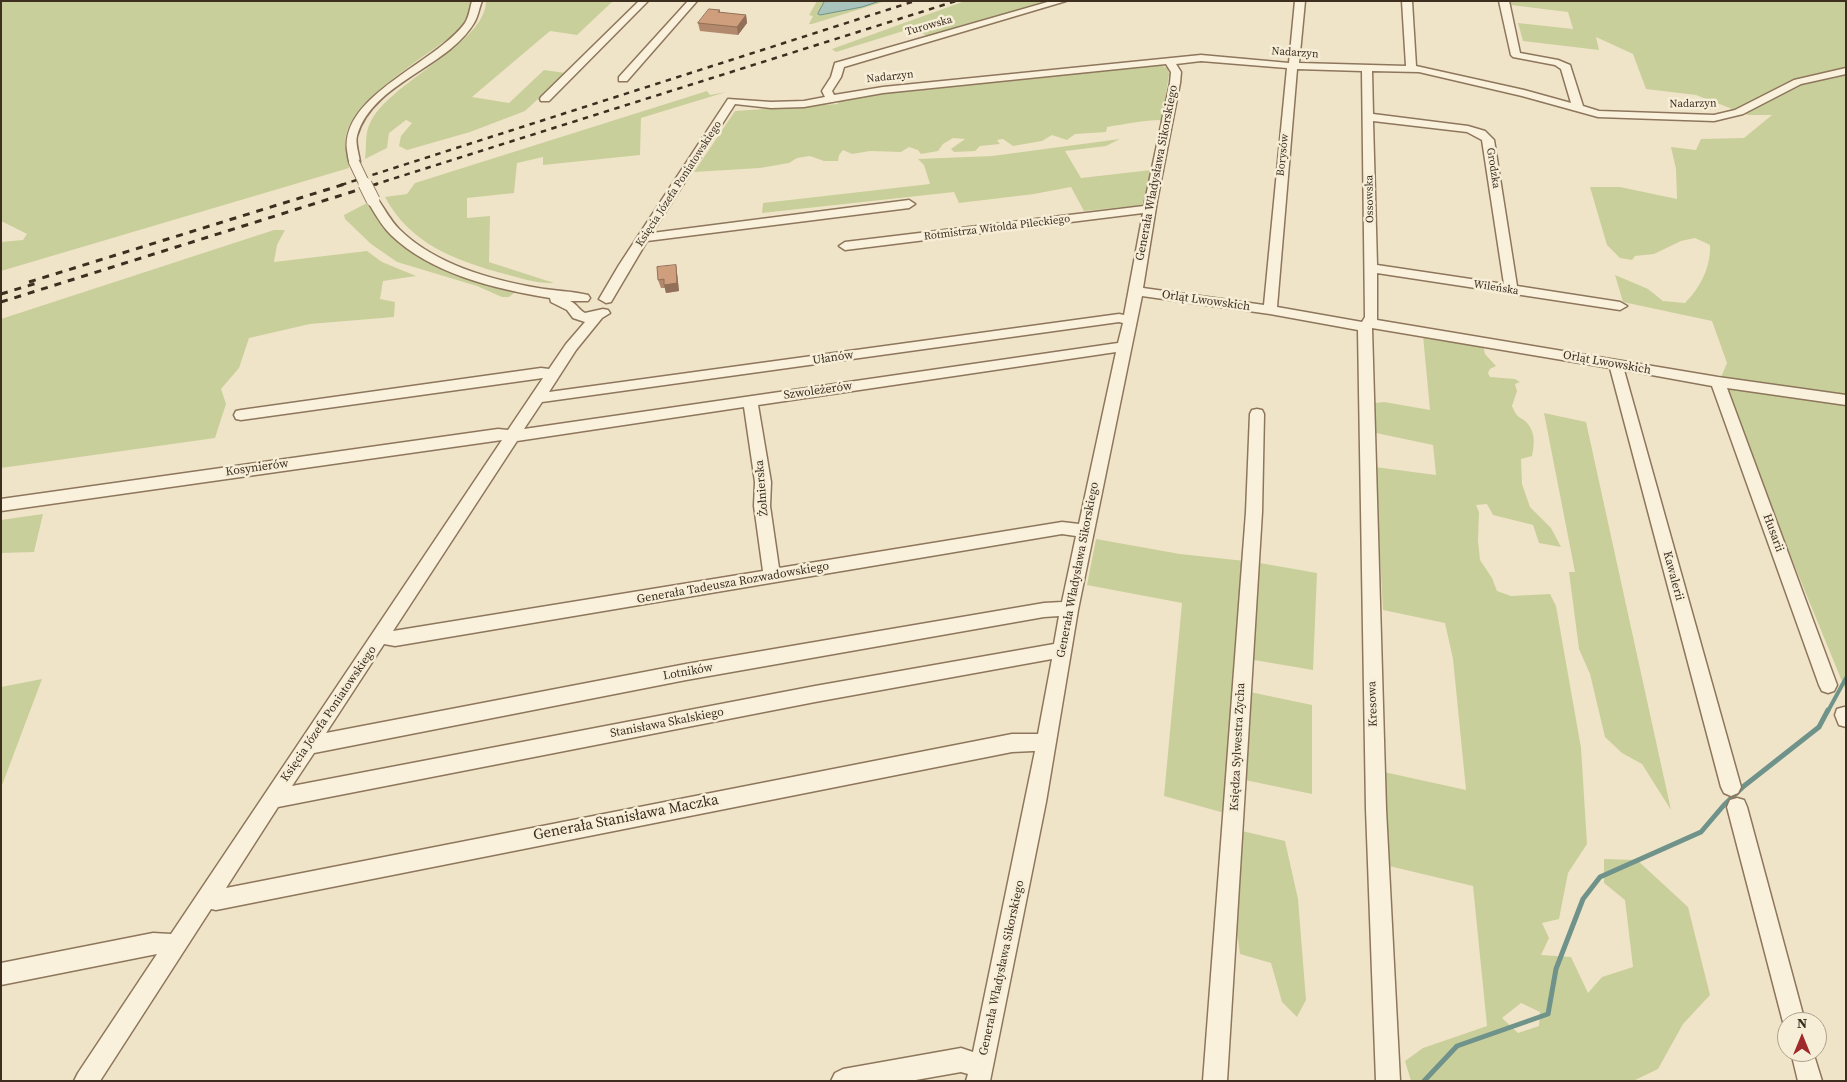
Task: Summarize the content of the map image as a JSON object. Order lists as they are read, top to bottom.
{
  "streets": {
    "street": [
      "Turowska",
      "Nadarzyn",
      "Borysów",
      "Grodzka",
      "Generała Władysława Sikorskiego",
      "Księcia Józefa Poniatowskiego",
      "Ossowska",
      "Rotmistrza Witolda Pileckiego",
      "Wileńska",
      "Orląt Lwowskich",
      "Ułanów",
      "Szwoleżerów",
      "Kosynierów",
      "Żołnierska",
      "Husarii",
      "Kawalerii",
      "Generała Tadeusza Rozwadowskiego",
      "Lotników",
      "Kresowa",
      "Stanisława Skalskiego",
      "Księdza Sylwestra Zycha",
      "Generała Stanisława Maczka"
    ]
  },
  "crossings": [
    ["Turowska", "Nadarzyn"],
    ["Nadarzyn", "Borysów"],
    ["Nadarzyn", "Generała Władysława Sikorskiego"],
    ["Nadarzyn", "Księcia Józefa Poniatowskiego"],
    ["Nadarzyn", "Ossowska"],
    ["Borysów", "Orląt Lwowskich"],
    ["Grodzka", "Ossowska"],
    ["Grodzka", "Wileńska"],
    ["Generała Władysława Sikorskiego", "Rotmistrza Witolda Pileckiego"],
    ["Generała Władysława Sikorskiego", "Orląt Lwowskich"],
    ["Generała Władysława Sikorskiego", "Ułanów"],
    ["Generała Władysława Sikorskiego", "Szwoleżerów"],
    ["Generała Władysława Sikorskiego", "Generała Tadeusza Rozwadowskiego"],
    ["Generała Władysława Sikorskiego", "Lotników"],
    ["Generała Władysława Sikorskiego", "Stanisława Skalskiego"],
    ["Generała Władysława Sikorskiego", "Generała Stanisława Maczka"],
    ["Księcia Józefa Poniatowskiego", "Ułanów"],
    ["Księcia Józefa Poniatowskiego", "Szwoleżerów"],
    ["Księcia Józefa Poniatowskiego", "Kosynierów"],
    ["Księcia Józefa Poniatowskiego", "Generała Tadeusza Rozwadowskiego"],
    ["Księcia Józefa Poniatowskiego", "Lotników"],
    ["Księcia Józefa Poniatowskiego", "Stanisława Skalskiego"],
    ["Księcia Józefa Poniatowskiego", "Generała Stanisława Maczka"],
    ["Ossowska", "Wileńska"],
    ["Ossowska", "Orląt Lwowskich"],
    ["Ossowska", "Kresowa"],
    ["Orląt Lwowskich", "Husarii"],
    ["Orląt Lwowskich", "Kawalerii"],
    ["Orląt Lwowskich", "Kresowa"],
    ["Szwoleżerów", "Kosynierów"],
    ["Szwoleżerów", "Żołnierska"],
    ["Żołnierska", "Generała Tadeusza Rozwadowskiego"]
  ],
  "north": "top"
}
